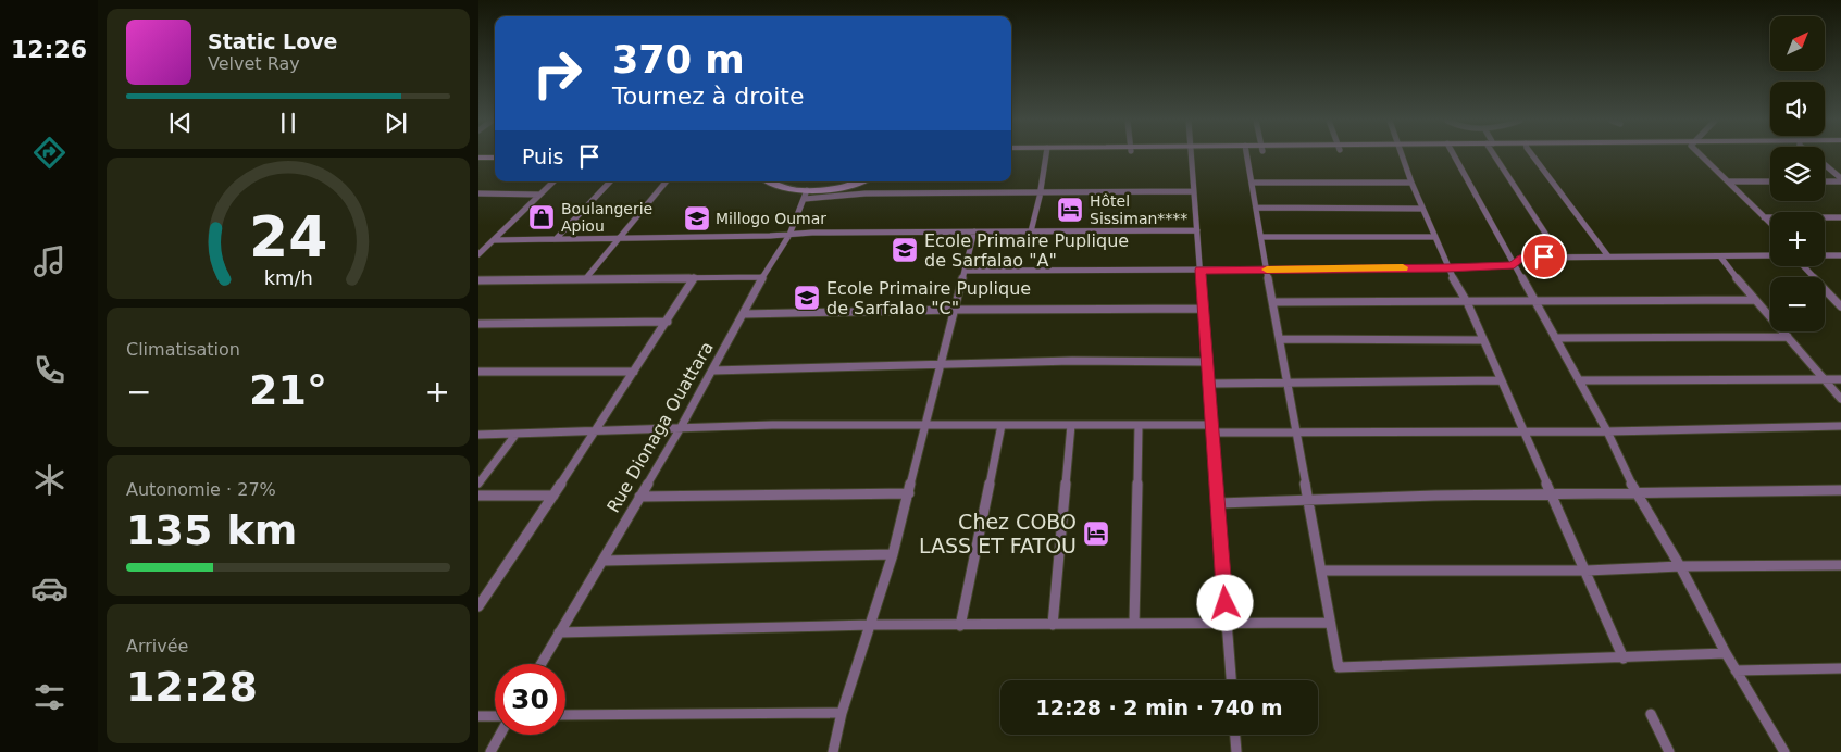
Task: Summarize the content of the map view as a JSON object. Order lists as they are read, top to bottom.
{
  "streets": {
    "street": ["Rue Dionaga Ouattara"]
  },
  "places": {
    "hotel": ["Hôtel Sissiman****", "Chez COBO LASS ET FATOU"],
    "shop": ["Boulangerie Apiou"],
    "school or university": ["Millogo Oumar", "Ecole Primaire Puplique de Sarfalao \"A\"", "Ecole Primaire Puplique de Sarfalao \"C\""]
  },
  "north": "top right",
  "page": {
    "tabs": "12:26",
    "map_buttons": ["+", "−"],
    "turn": ["370 m", "Tournez à droite"],
    "song": ["Static Love", "Velvet Ray"],
    "then": "Puis",
    "tile": [
      "Climatisation",
      ["Autonomie · 27%", "135 km"],
      ["Arrivée", "12:28"]
    ],
    "heat": ["−", "21°", "+"],
    "limit": "30",
    "trip": "12:28 · 2 min · 740 m",
    "gauge": ["24", "km/h"]
  }
}
